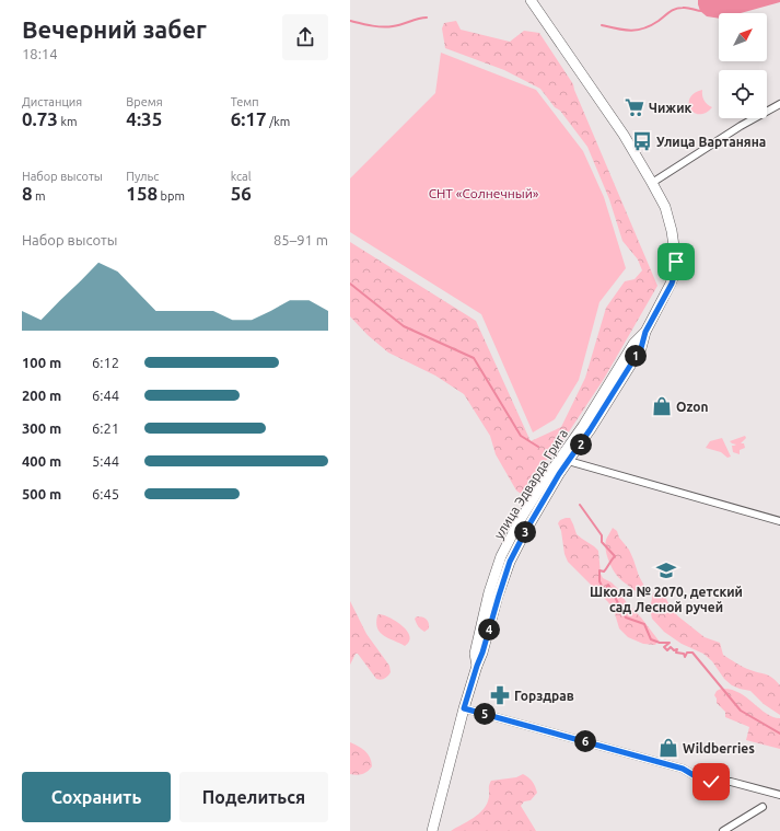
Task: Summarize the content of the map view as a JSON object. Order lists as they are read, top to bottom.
{
  "streets": {
    "street": ["улица Эдварда Грига"]
  },
  "parks": ["СНТ «Солнечный»"],
  "places": {
    "supermarket": ["Чижик"],
    "bus stop": ["Улица Вартаняна"],
    "shop": ["Ozon", "Wildberries"],
    "school or university": ["Школа № 2070, детский сад Лесной ручей"],
    "pharmacy": ["Горздрав"]
  },
  "north": "top right",
  "page": {
    "heading": ["Вечерний забег", "18:14"],
    "stats": [
      ["Дистанция", "0.73 km"],
      ["Время", "4:35"],
      ["Темп", "6:17 /km"],
      ["Набор высоты", "8 m"],
      ["Пульс", "158 bpm"],
      ["kcal", "56"]
    ],
    "chart": ["Набор высоты", "85–91 m"],
    "pins": [
      "1",
      "2",
      "3",
      "4",
      "5",
      "6"
    ],
    "list": [
      {
        "name": "100 m",
        "note": "6:12"
      },
      {
        "name": "200 m",
        "note": "6:44"
      },
      {
        "name": "300 m",
        "note": "6:21"
      },
      {
        "name": "400 m",
        "note": "5:44"
      },
      {
        "name": "500 m",
        "note": "6:45"
      }
    ],
    "buttons": ["Сохранить", "Поделиться"]
  }
}
